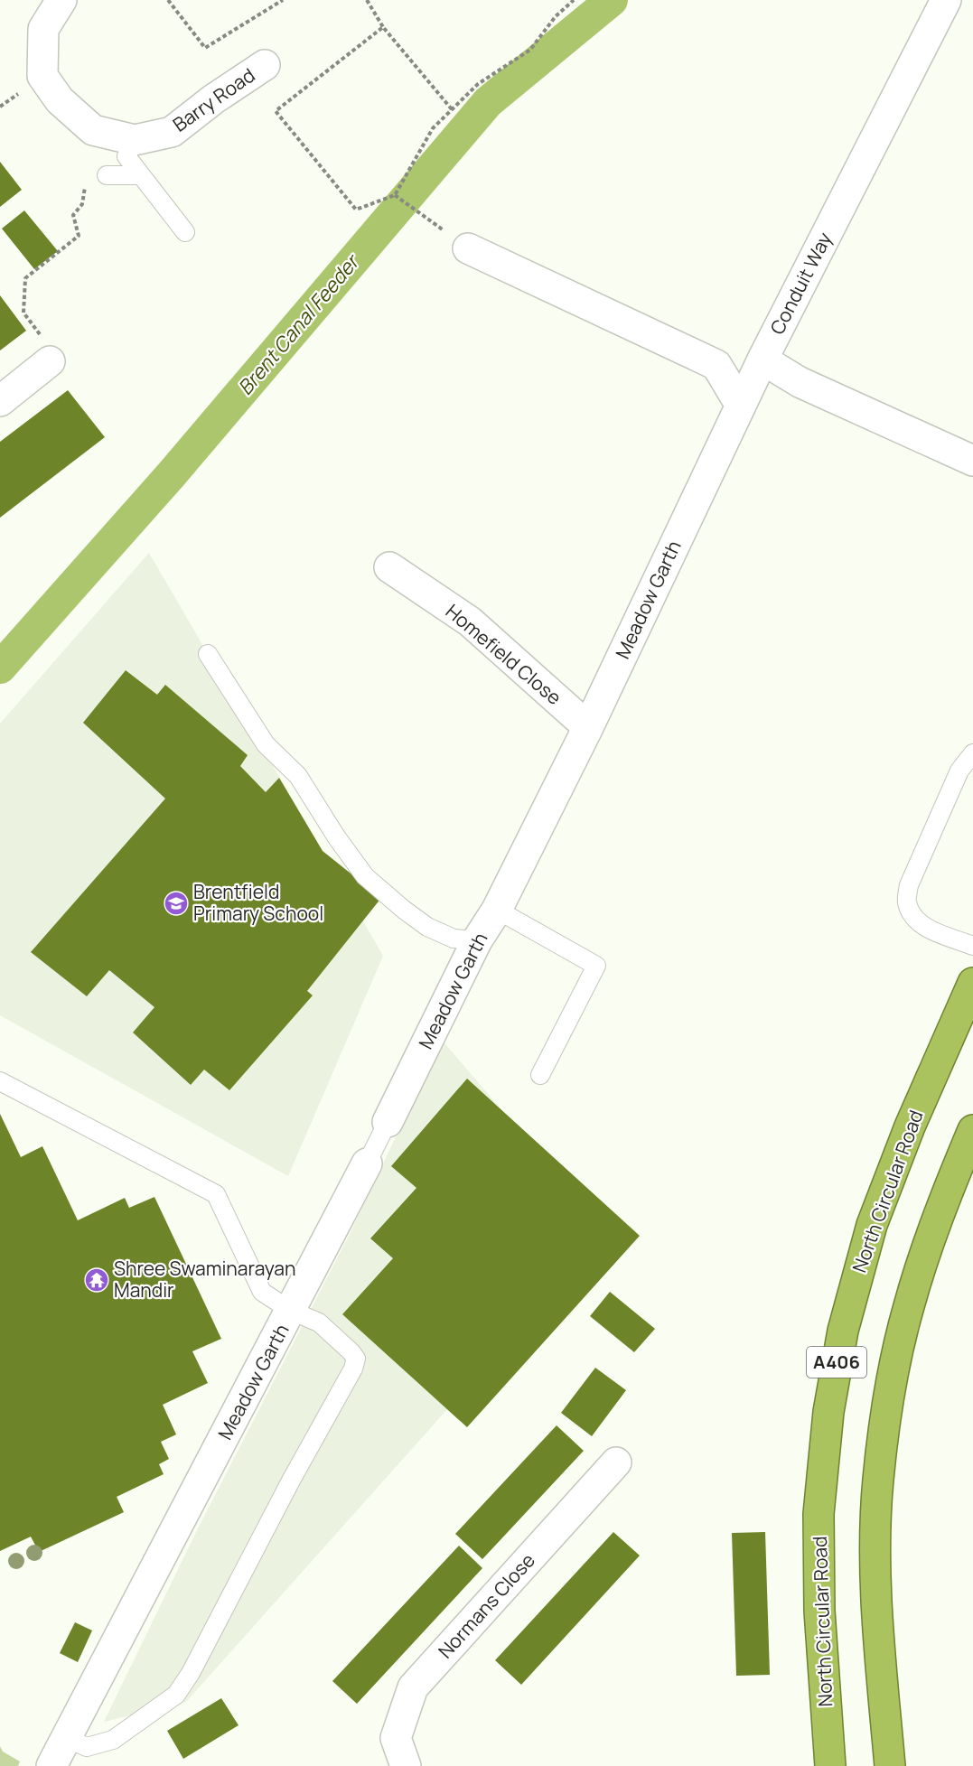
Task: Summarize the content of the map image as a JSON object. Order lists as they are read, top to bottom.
{
  "streets": {
    "highway": ["North Circular Road", "A406"],
    "street": [
      "Barry Road",
      "Conduit Way",
      "Meadow Garth",
      "Homefield Close",
      "Normans Close"
    ]
  },
  "crossings": [
    ["Conduit Way", "Meadow Garth"],
    ["Meadow Garth", "Homefield Close"]
  ],
  "water": ["Brent Canal Feeder"],
  "places": {
    "school or university": ["Brentfield Primary School"],
    "temple": ["Shree Swaminarayan Mandir"]
  }
}
